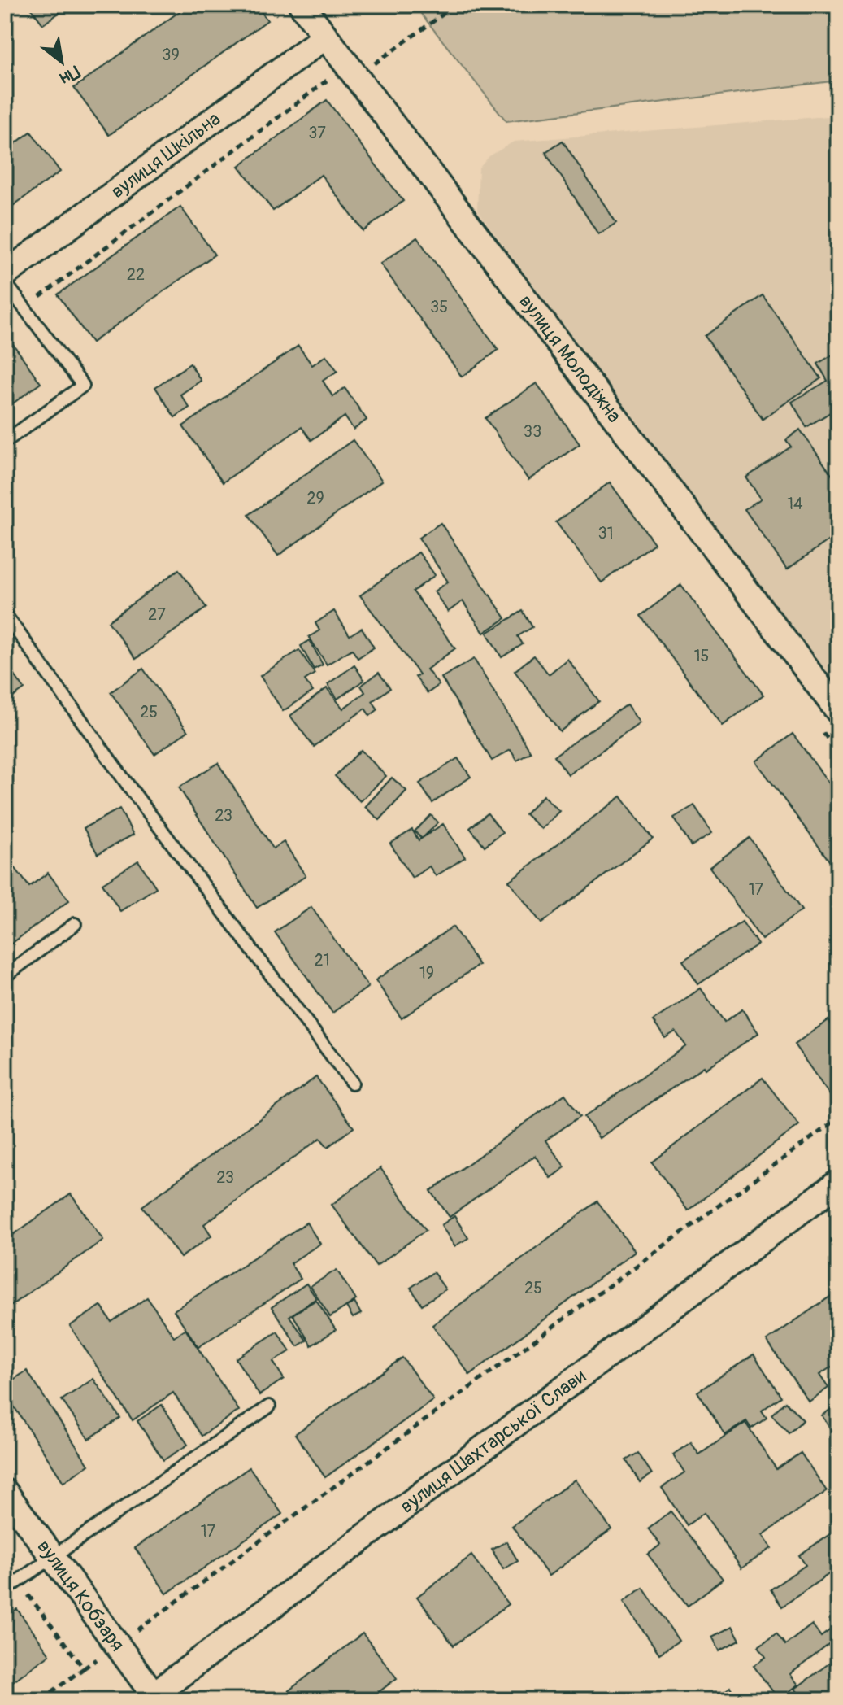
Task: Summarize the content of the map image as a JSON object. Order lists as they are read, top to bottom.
{
  "streets": {
    "street": [
      "вулиця Шкільна",
      "вулиця Молодіжна",
      "вулиця Шахтарської Слави",
      "вулиця Кобзаря"
    ]
  },
  "crossings": [
    ["вулиця Шкільна", "вулиця Молодіжна"],
    ["вулиця Шахтарської Слави", "вулиця Кобзаря"]
  ],
  "house_numbers": [
    "39",
    "37",
    "22",
    "35",
    "33",
    "29",
    "14",
    "31",
    "27",
    "15",
    "25",
    "23",
    "17",
    "21",
    "19",
    "23",
    "25",
    "17"
  ],
  "north": "bottom right"
}
